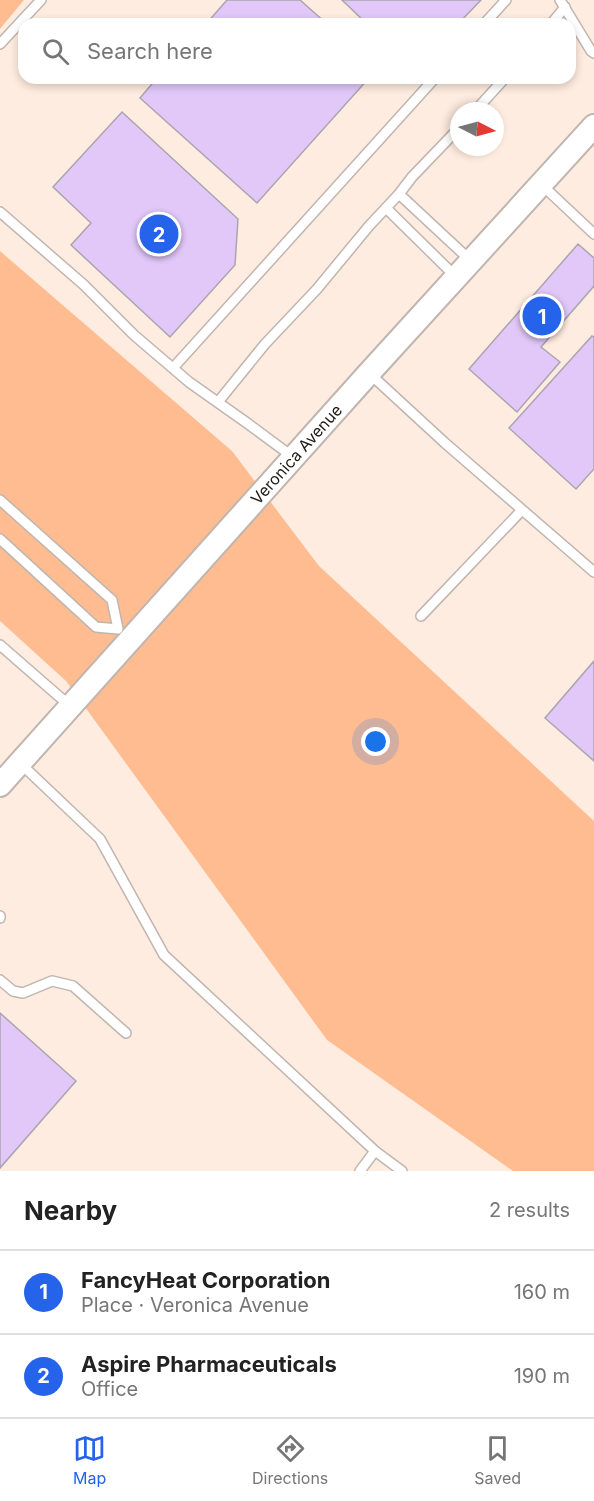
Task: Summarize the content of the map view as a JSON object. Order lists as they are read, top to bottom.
{
  "streets": {
    "street": ["Veronica Avenue"]
  },
  "north": "right",
  "page": {
    "search": "Search here",
    "pins": ["2", "1"],
    "heading": ["Nearby", "2 results"],
    "list": [
      {
        "mark": "1",
        "name": "FancyHeat Corporation",
        "note": "Place · Veronica Avenue",
        "value": "160 m"
      },
      {
        "mark": "2",
        "name": "Aspire Pharmaceuticals",
        "note": "Office",
        "value": "190 m"
      }
    ],
    "nav": ["Map", "Directions", "Saved"]
  }
}
